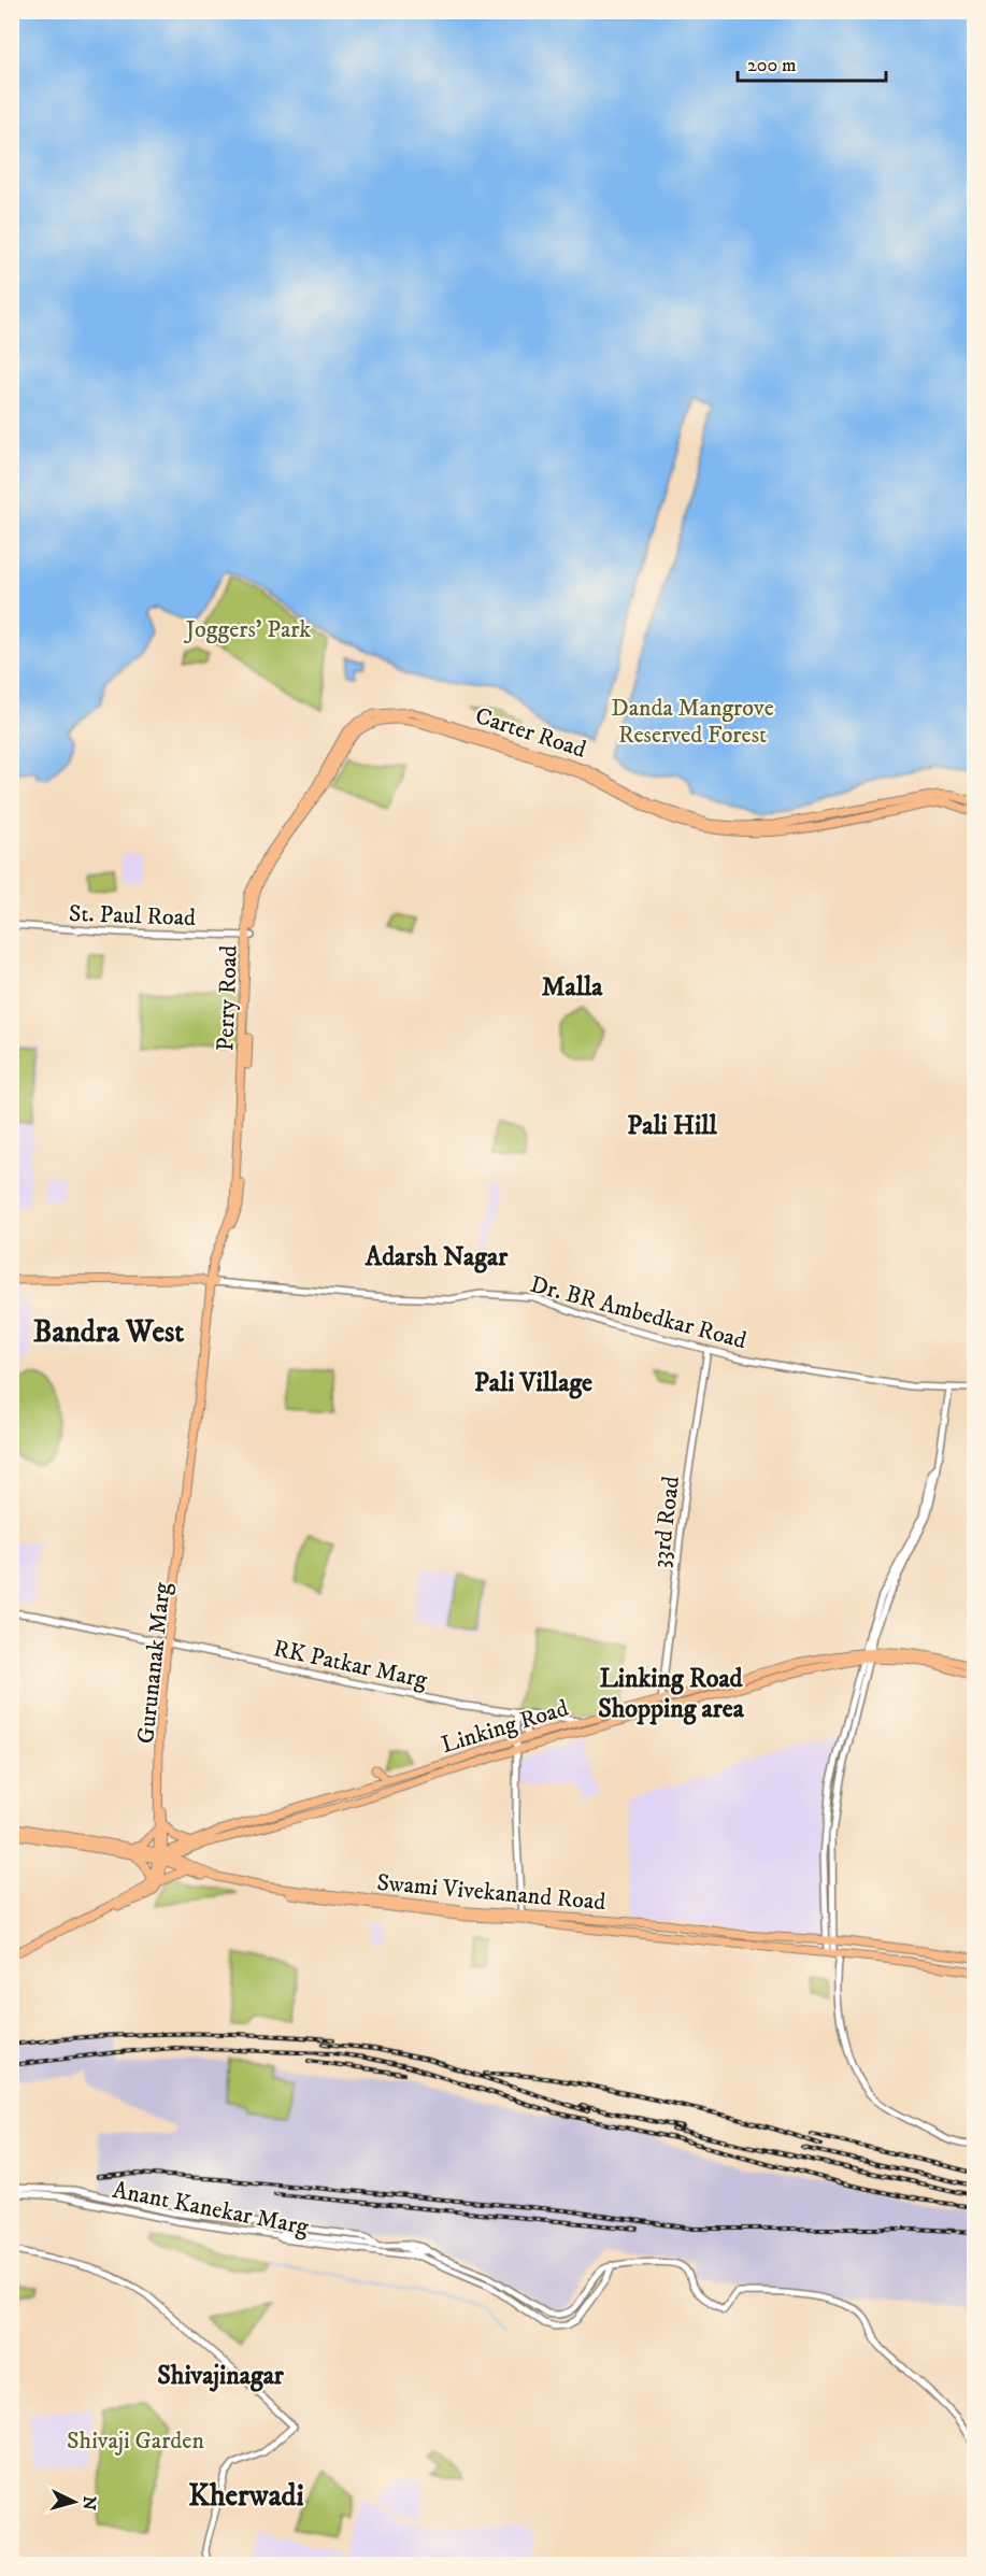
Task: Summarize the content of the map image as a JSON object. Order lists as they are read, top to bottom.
{
  "streets": {
    "main road": [
      "Carter Road",
      "Perry Road",
      "Gurunanak Marg",
      "Linking Road",
      "Swami Vivekanand Road"
    ],
    "street": [
      "St. Paul Road",
      "Dr. BR Ambedkar Road",
      "33rd Road",
      "RK Patkar Marg",
      "Anant Kanekar Marg"
    ]
  },
  "crossings": [
    ["Carter Road", "Perry Road"],
    ["St. Paul Road", "Perry Road"],
    ["Perry Road", "Dr. BR Ambedkar Road"],
    ["Perry Road", "Gurunanak Marg"],
    ["Dr. BR Ambedkar Road", "33rd Road"],
    ["Dr. BR Ambedkar Road", "Gurunanak Marg"],
    ["33rd Road", "Linking Road"],
    ["Gurunanak Marg", "RK Patkar Marg"],
    ["Gurunanak Marg", "Linking Road"],
    ["Gurunanak Marg", "Swami Vivekanand Road"],
    ["RK Patkar Marg", "Linking Road"],
    ["Linking Road", "Swami Vivekanand Road"]
  ],
  "districts": [
    "Malla",
    "Pali Hill",
    "Adarsh Nagar",
    "Bandra West",
    "Pali Village",
    "Linking Road Shopping area",
    "Shivajinagar",
    "Kherwadi"
  ],
  "parks": ["Joggers' Park", "Danda Mangrove Reserved Forest", "Shivaji Garden"],
  "scale_bar": "200 m",
  "north": "right"
}
